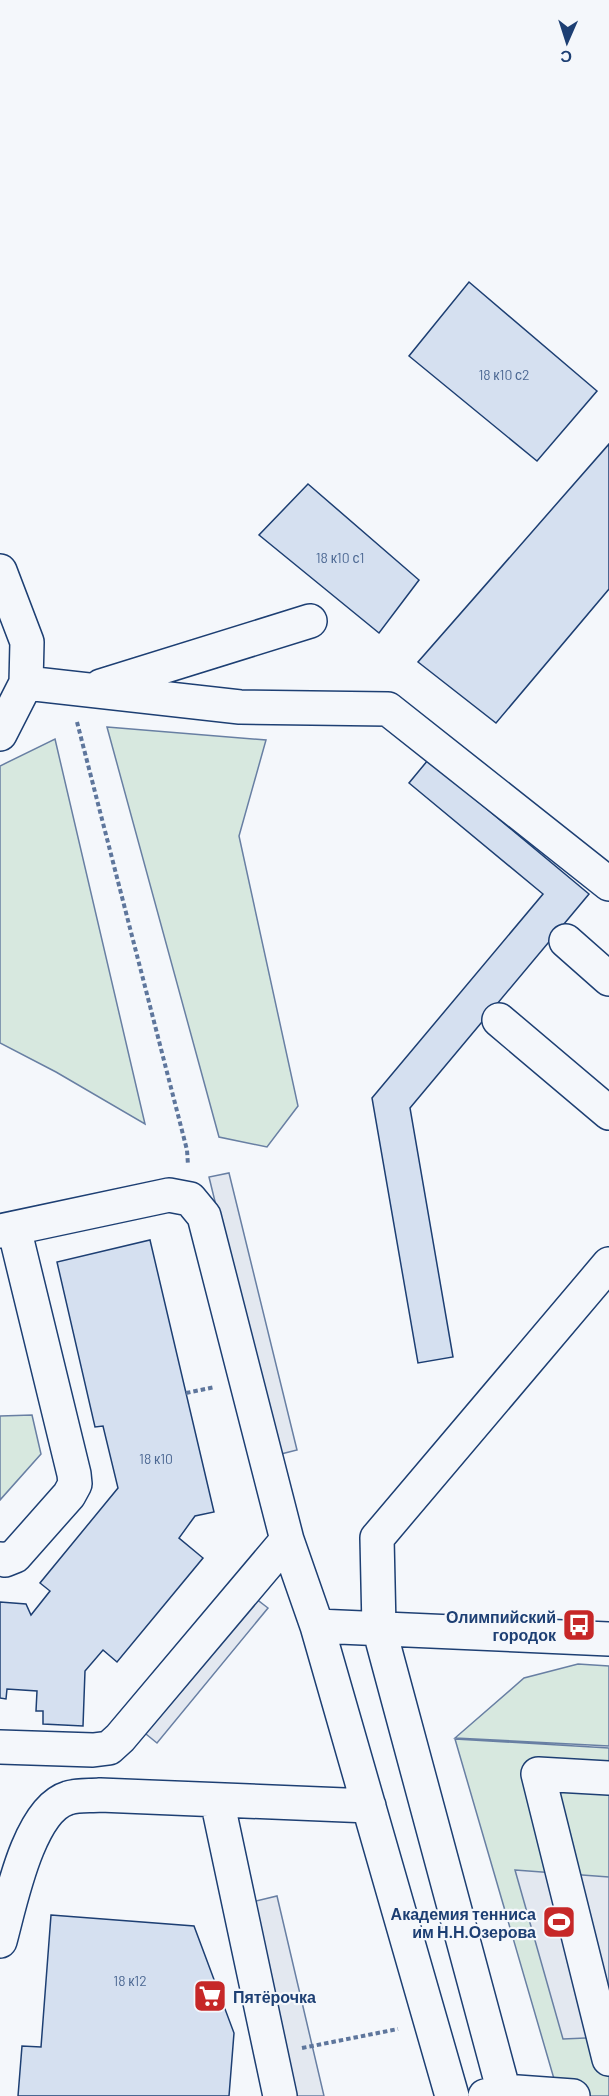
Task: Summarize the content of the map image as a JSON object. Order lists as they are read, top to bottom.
{
  "places": {
    "bus stop": ["Олимпийский городок"],
    "sports": ["Академия тенниса им Н.Н.Озерова"],
    "supermarket": ["Пятёрочка"]
  },
  "house_numbers": [
    "18 к10 с2",
    "18 к10 с1",
    "18 к10",
    "18 к12"
  ],
  "north": "bottom"
}
